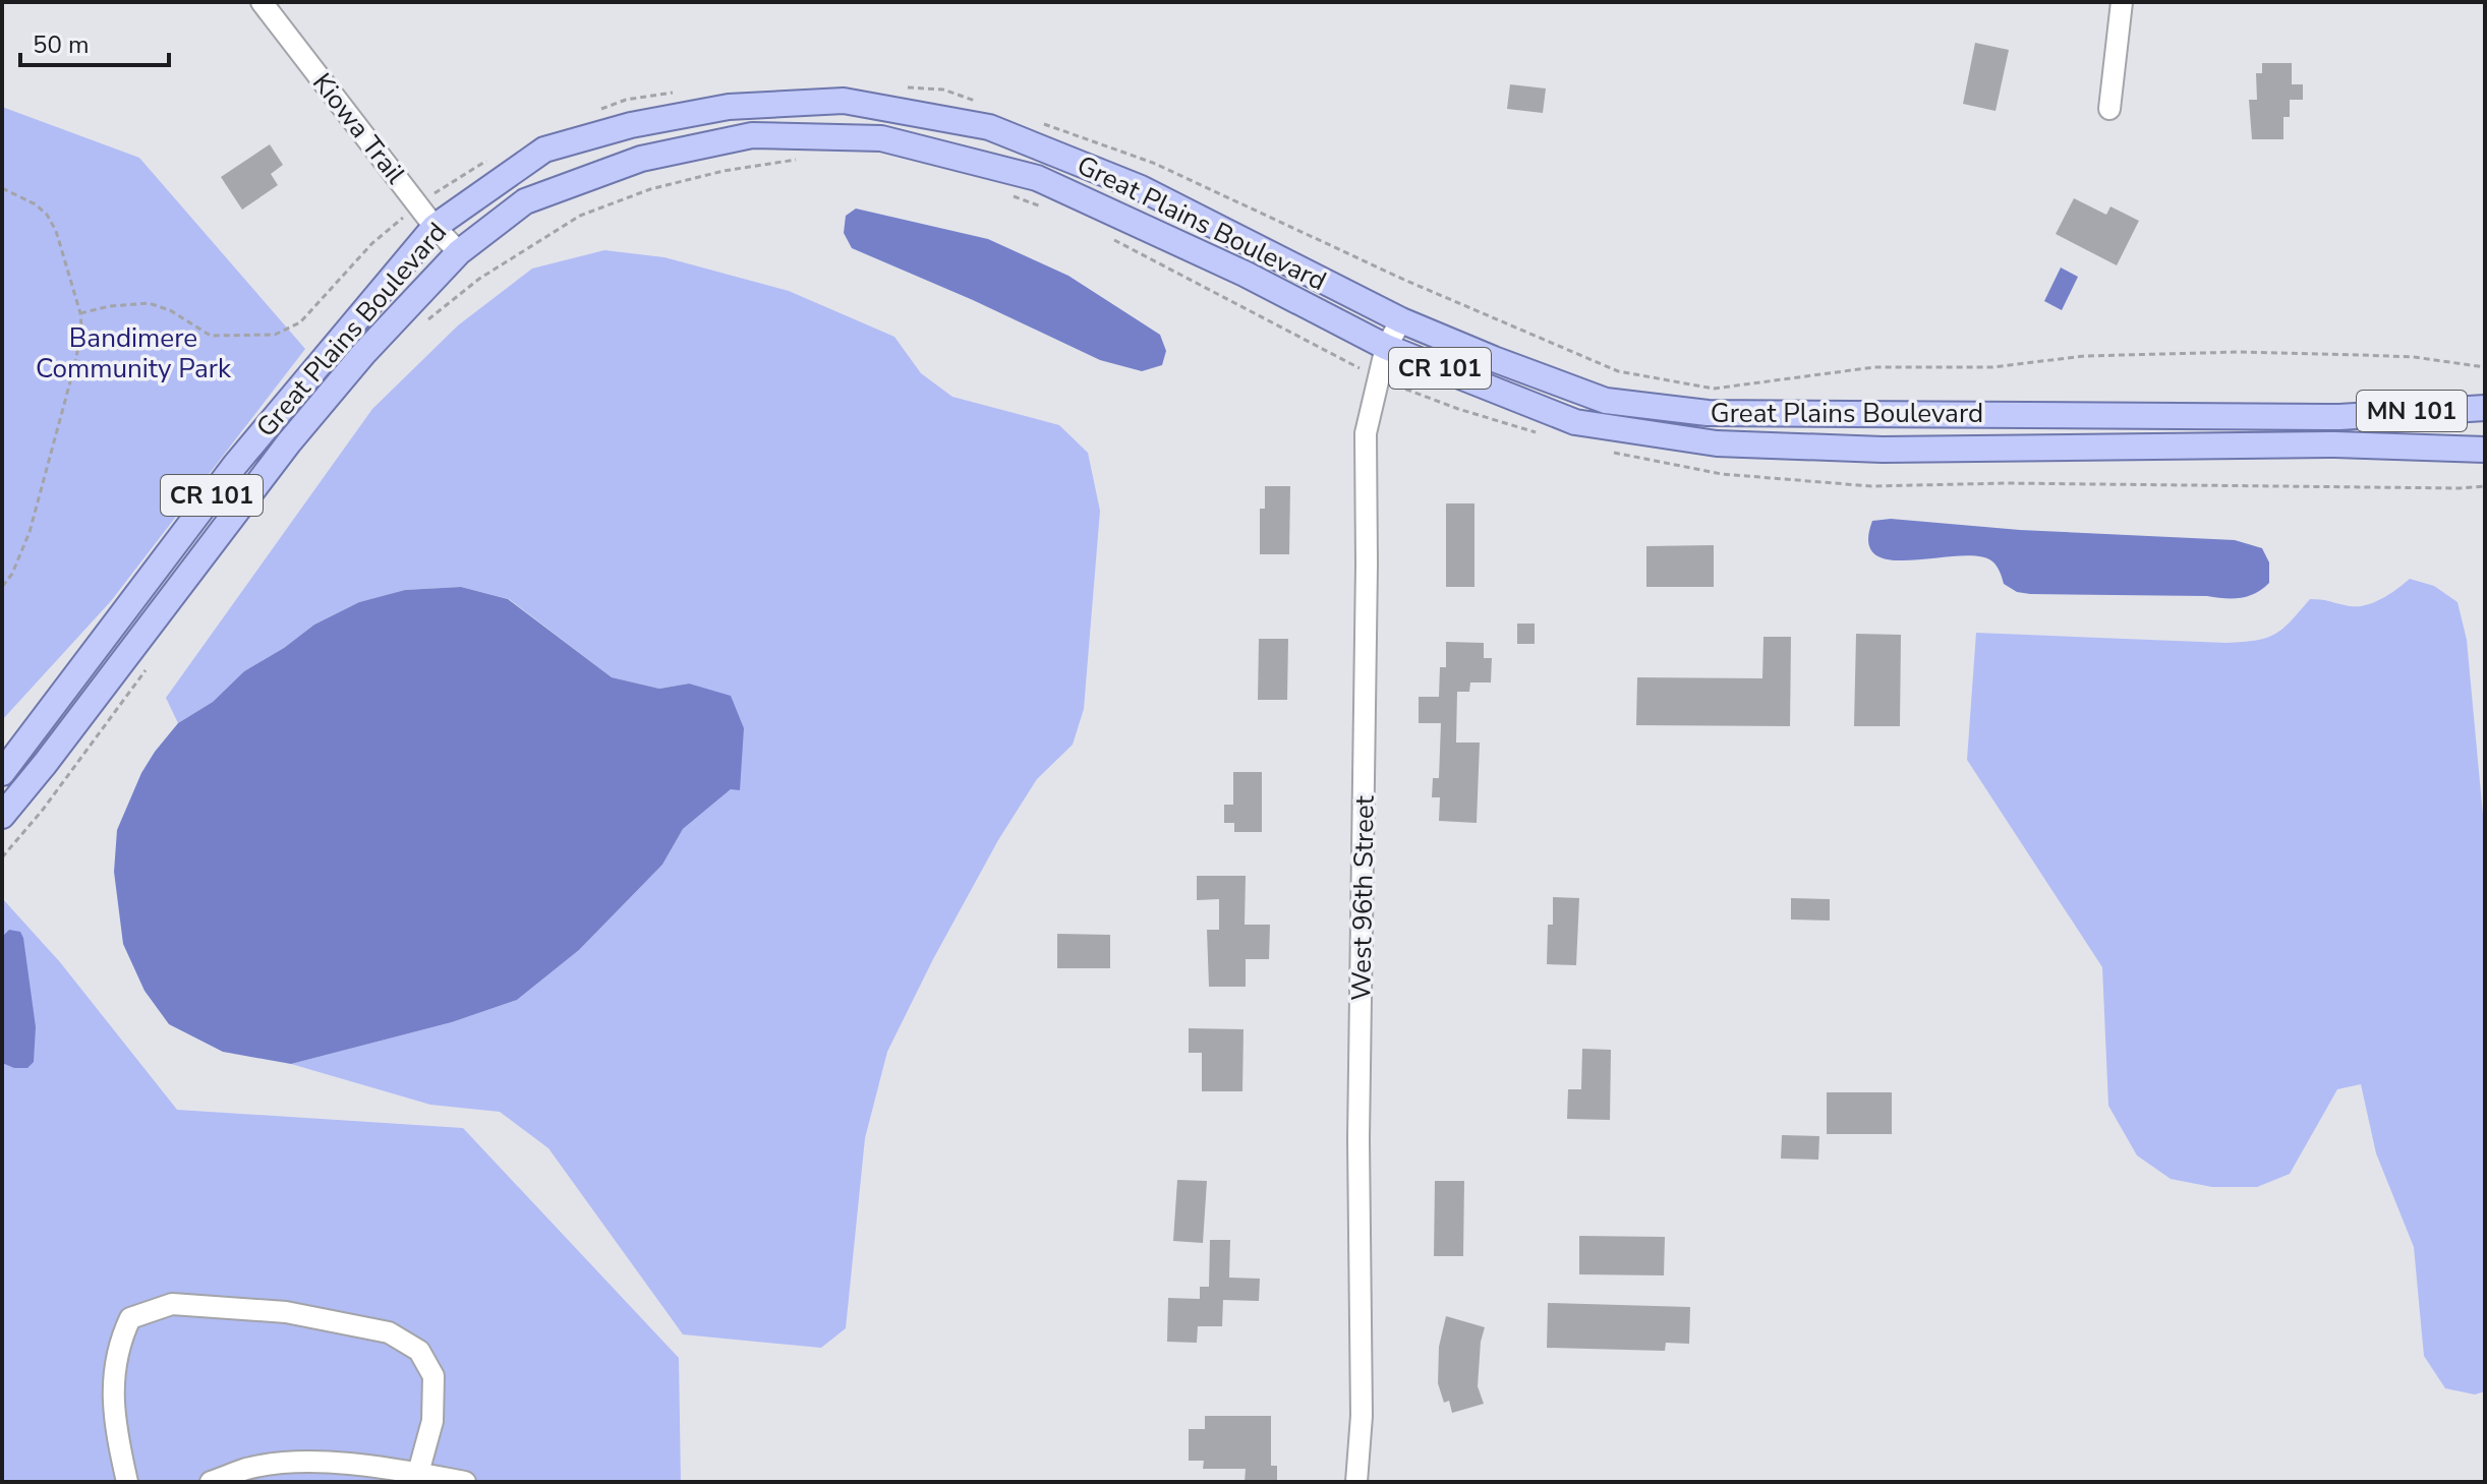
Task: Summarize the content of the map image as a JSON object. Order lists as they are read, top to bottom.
{
  "streets": {
    "main road": ["Great Plains Boulevard", "CR 101", "MN 101"],
    "street": ["Kiowa Trail", "West 96th Street"]
  },
  "crossings": [
    ["Kiowa Trail", "Great Plains Boulevard"],
    ["Great Plains Boulevard", "West 96th Street"]
  ],
  "parks": ["Bandimere Community Park"],
  "scale_bar": "50 m"
}
